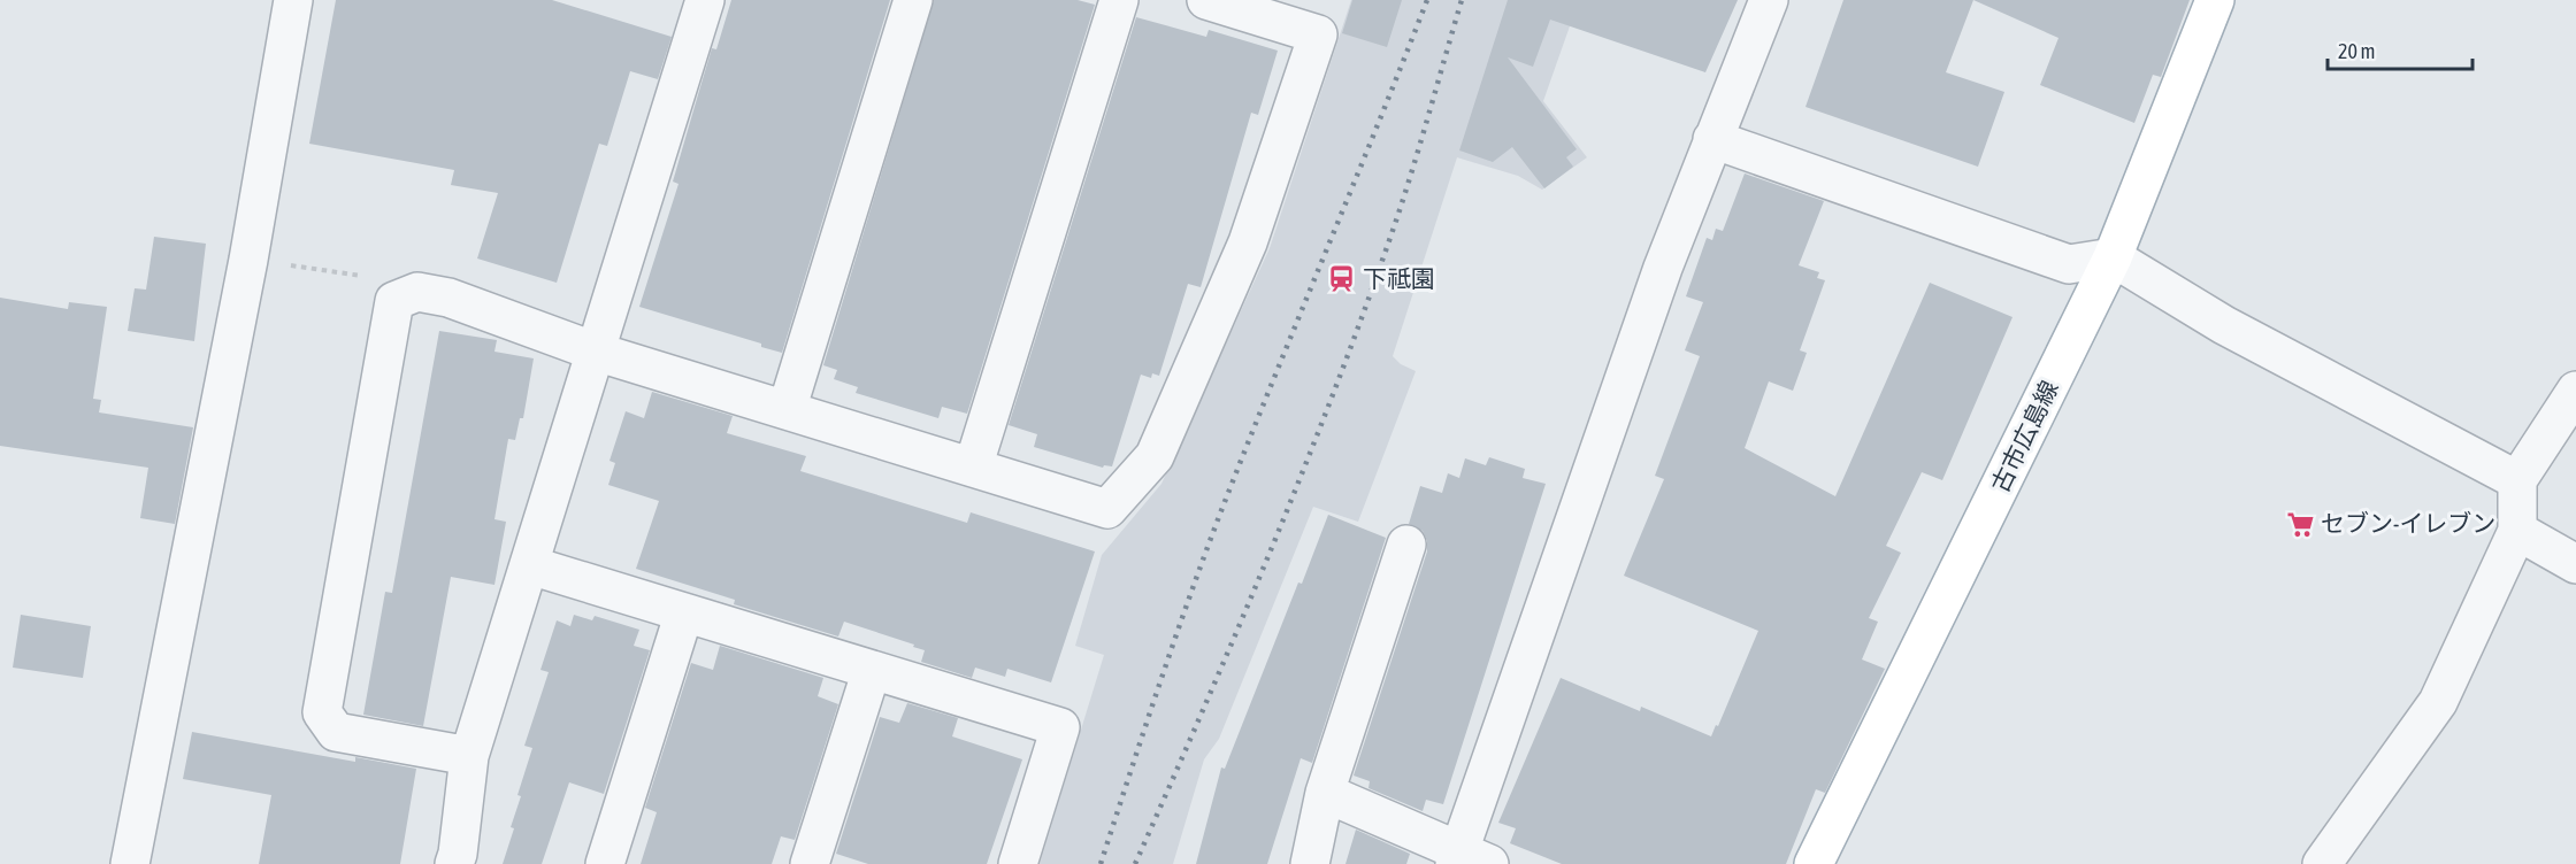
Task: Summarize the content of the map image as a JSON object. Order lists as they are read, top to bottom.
{
  "streets": {
    "main road": ["古市広島線"]
  },
  "places": {
    "station": ["下祗園"],
    "supermarket": ["セブン-イレブン"]
  },
  "scale_bar": "20 m"
}
